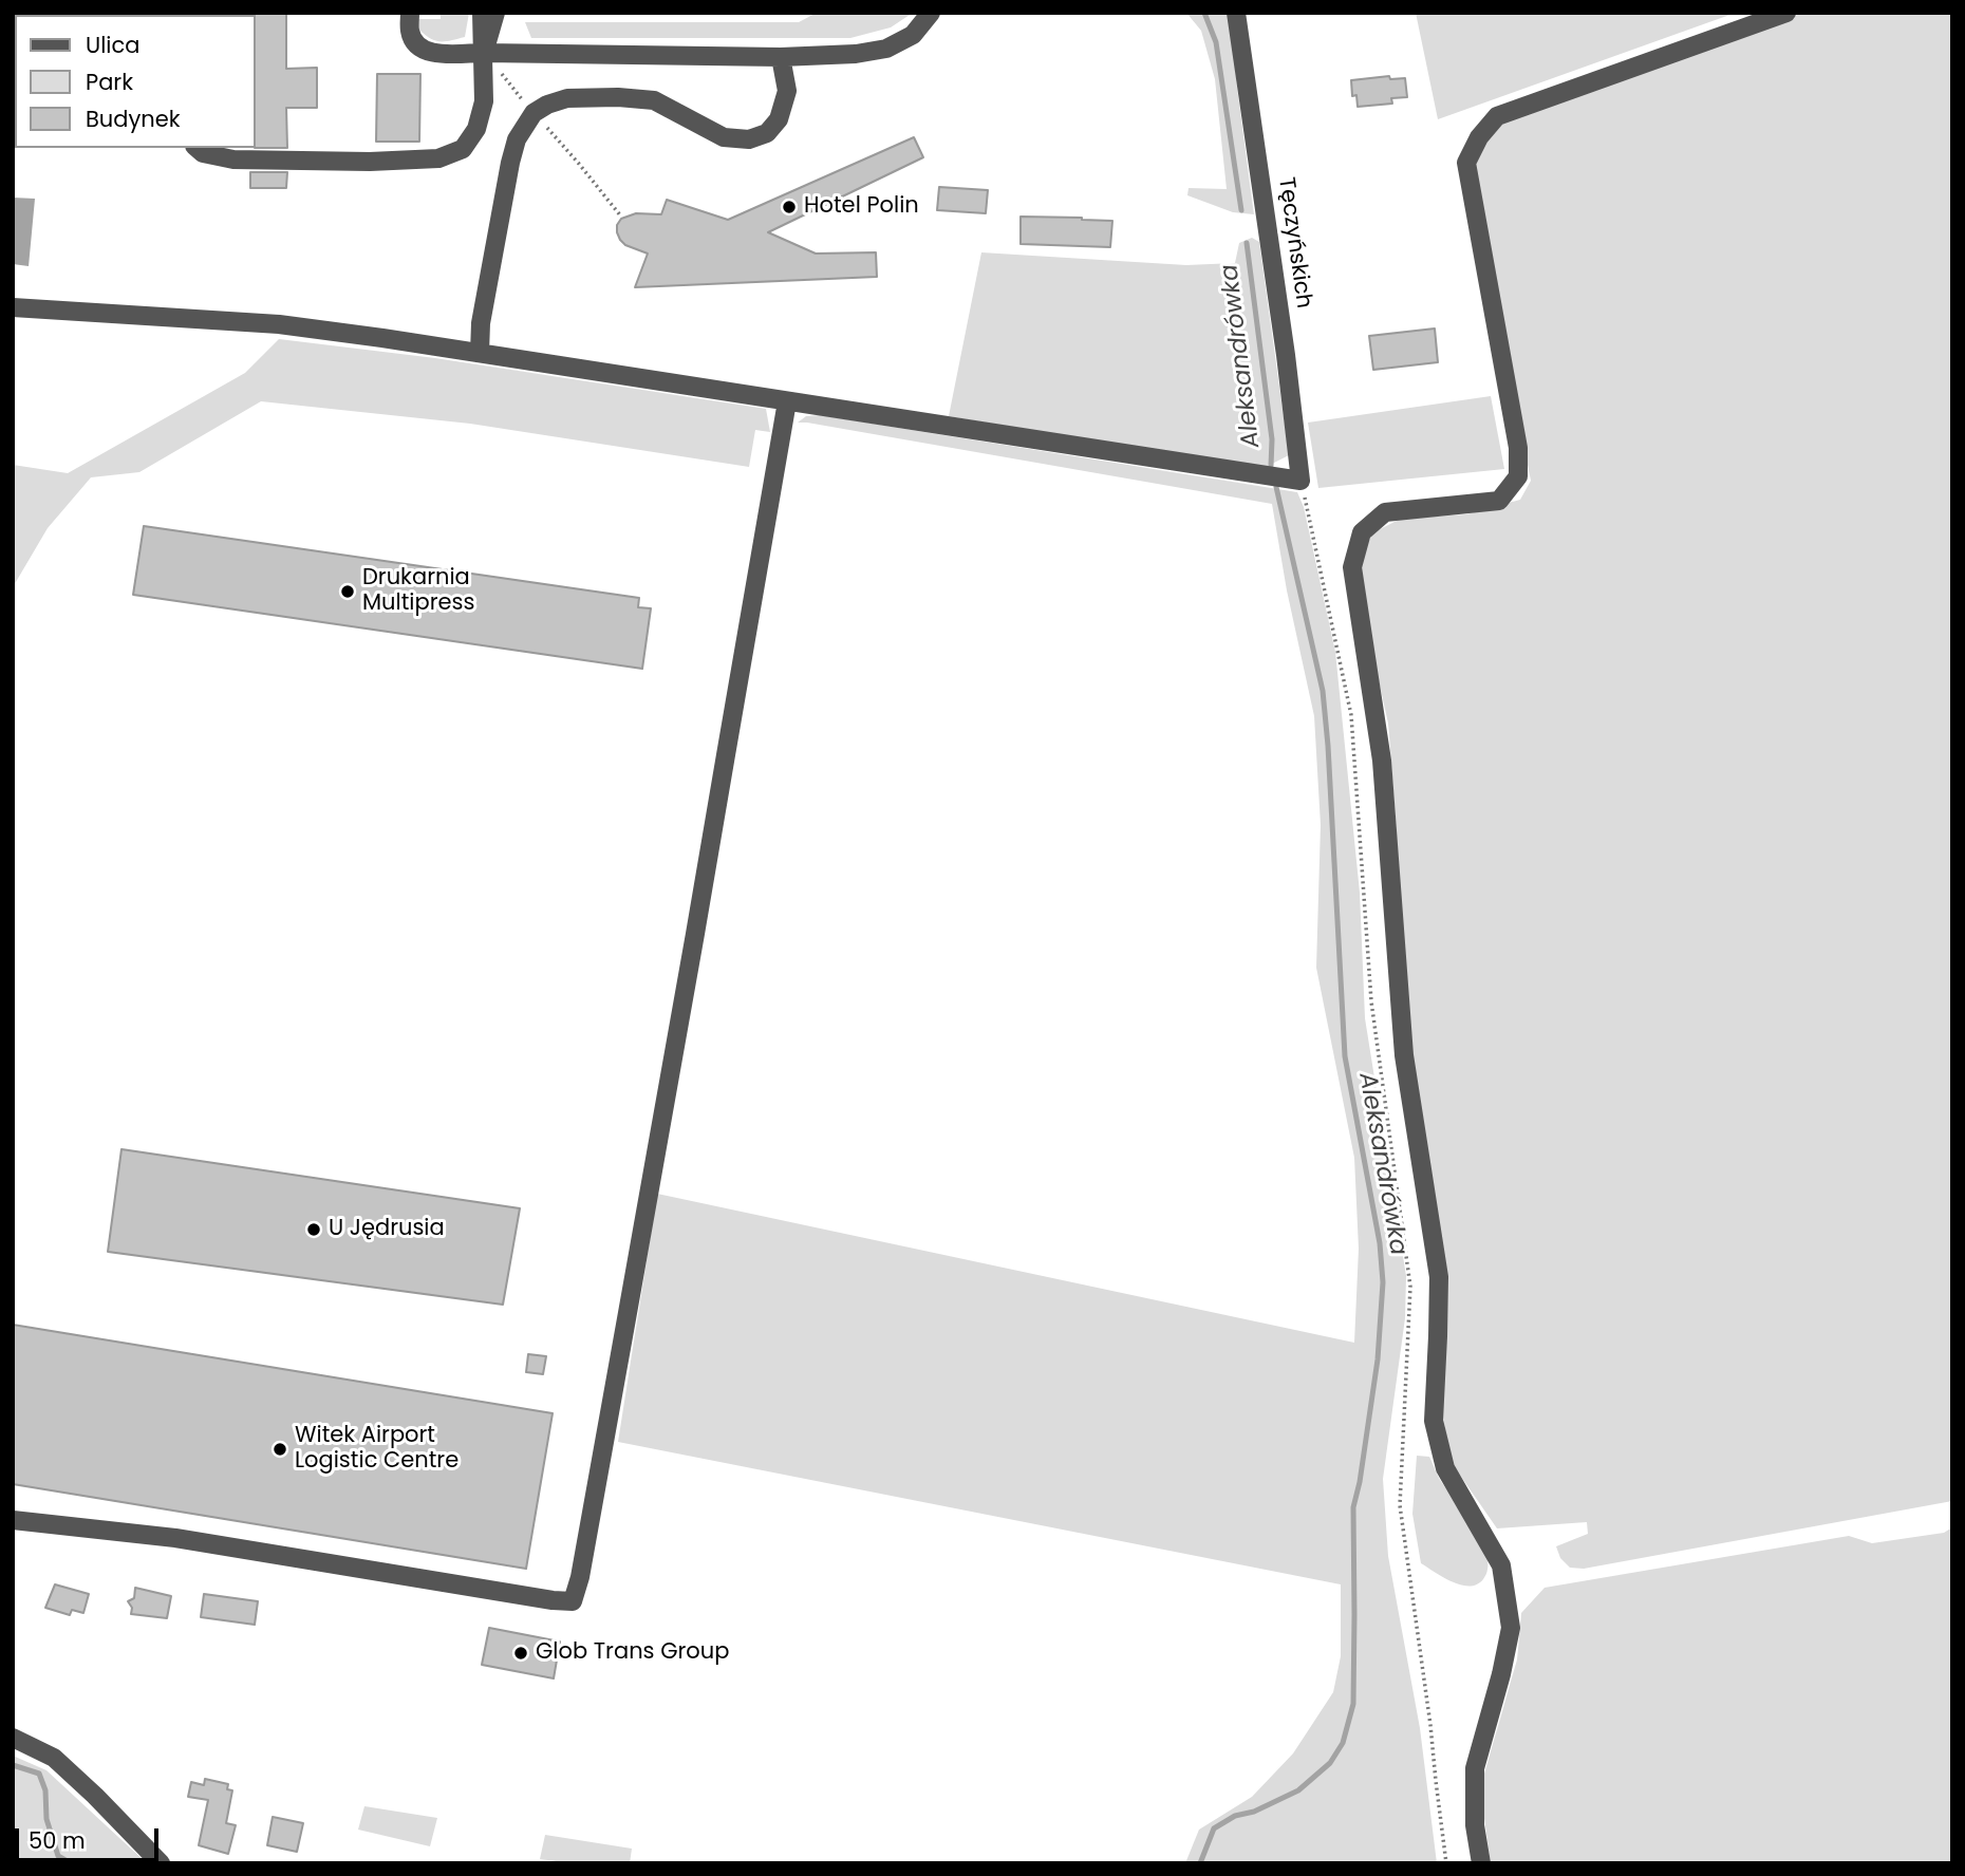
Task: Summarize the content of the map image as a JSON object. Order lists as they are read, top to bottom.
{
  "streets": {
    "street": ["Tęczyńskich"]
  },
  "water": ["Aleksandrówka"],
  "places": [
    "Hotel Polin",
    "Drukarnia Multipress",
    "U Jędrusia",
    "Witek Airport Logistic Centre",
    "Glob Trans Group"
  ],
  "legend": ["Ulica", "Park", "Budynek"],
  "scale_bar": "50 m"
}
